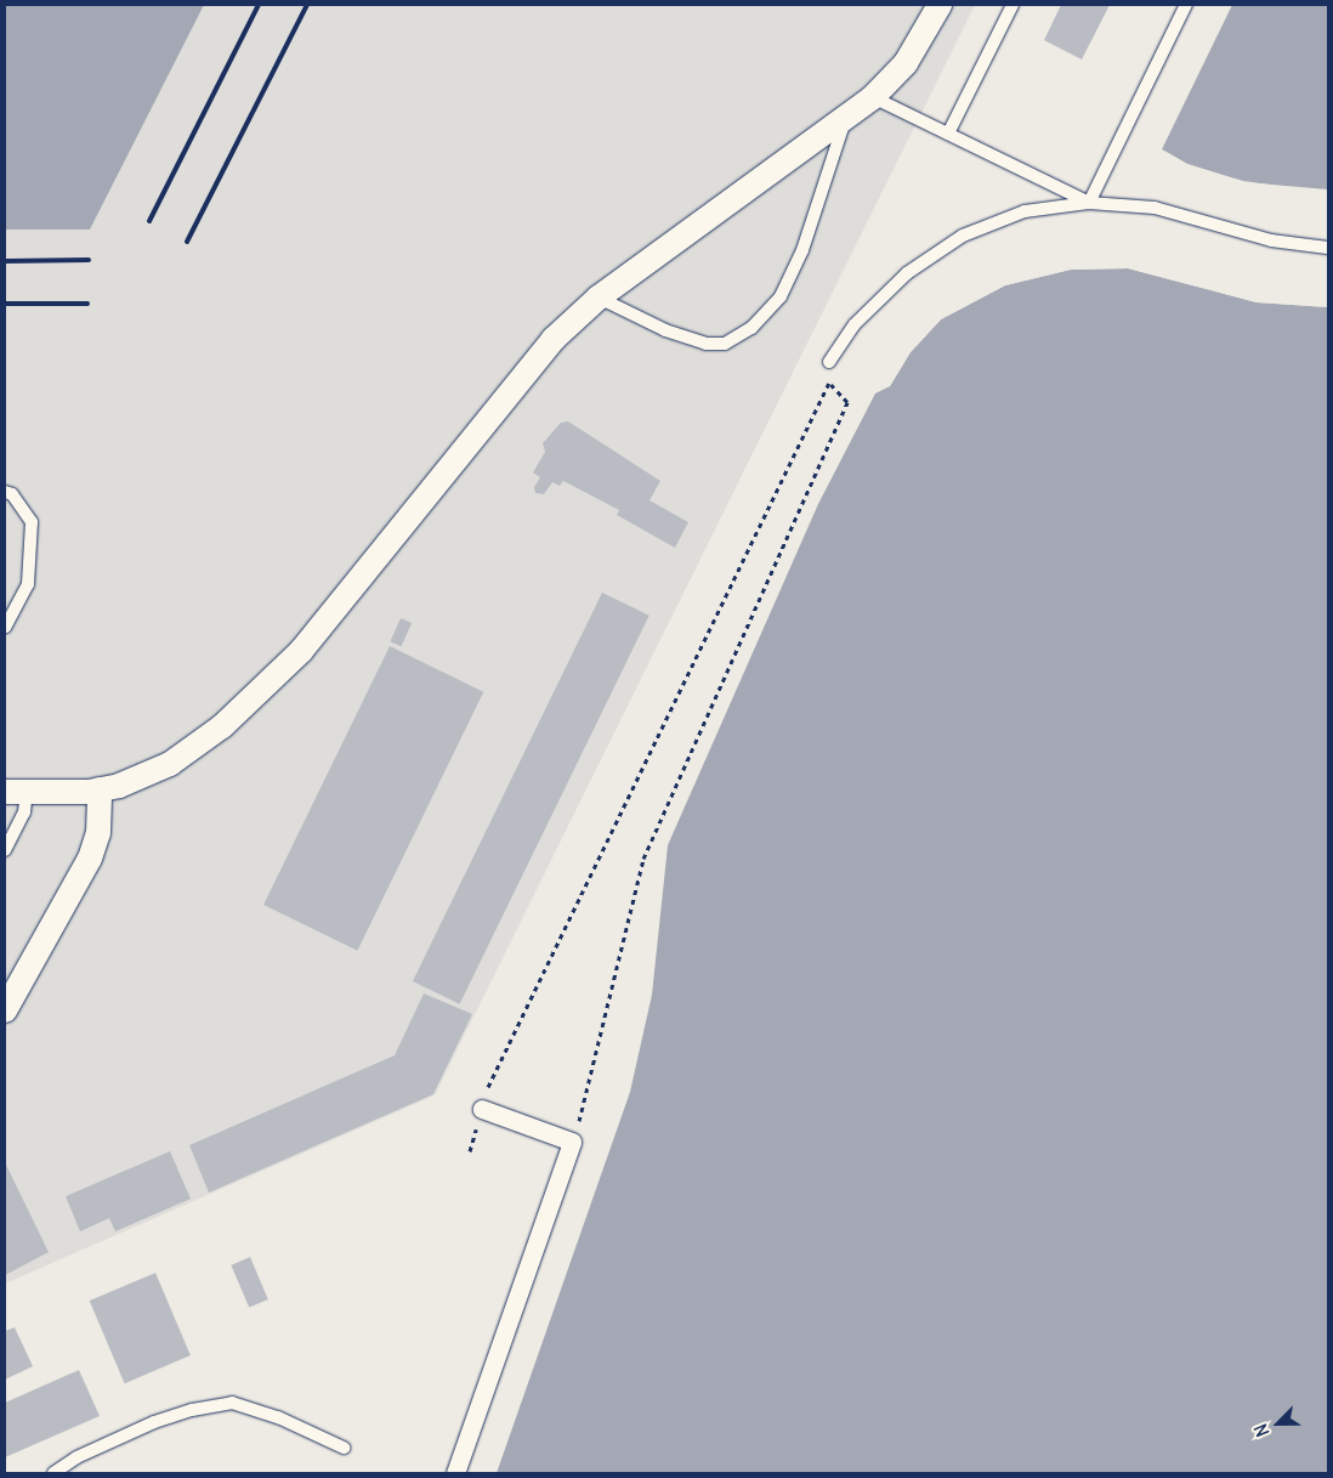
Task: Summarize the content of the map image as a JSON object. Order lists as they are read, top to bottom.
{
  "north": "bottom left"
}
